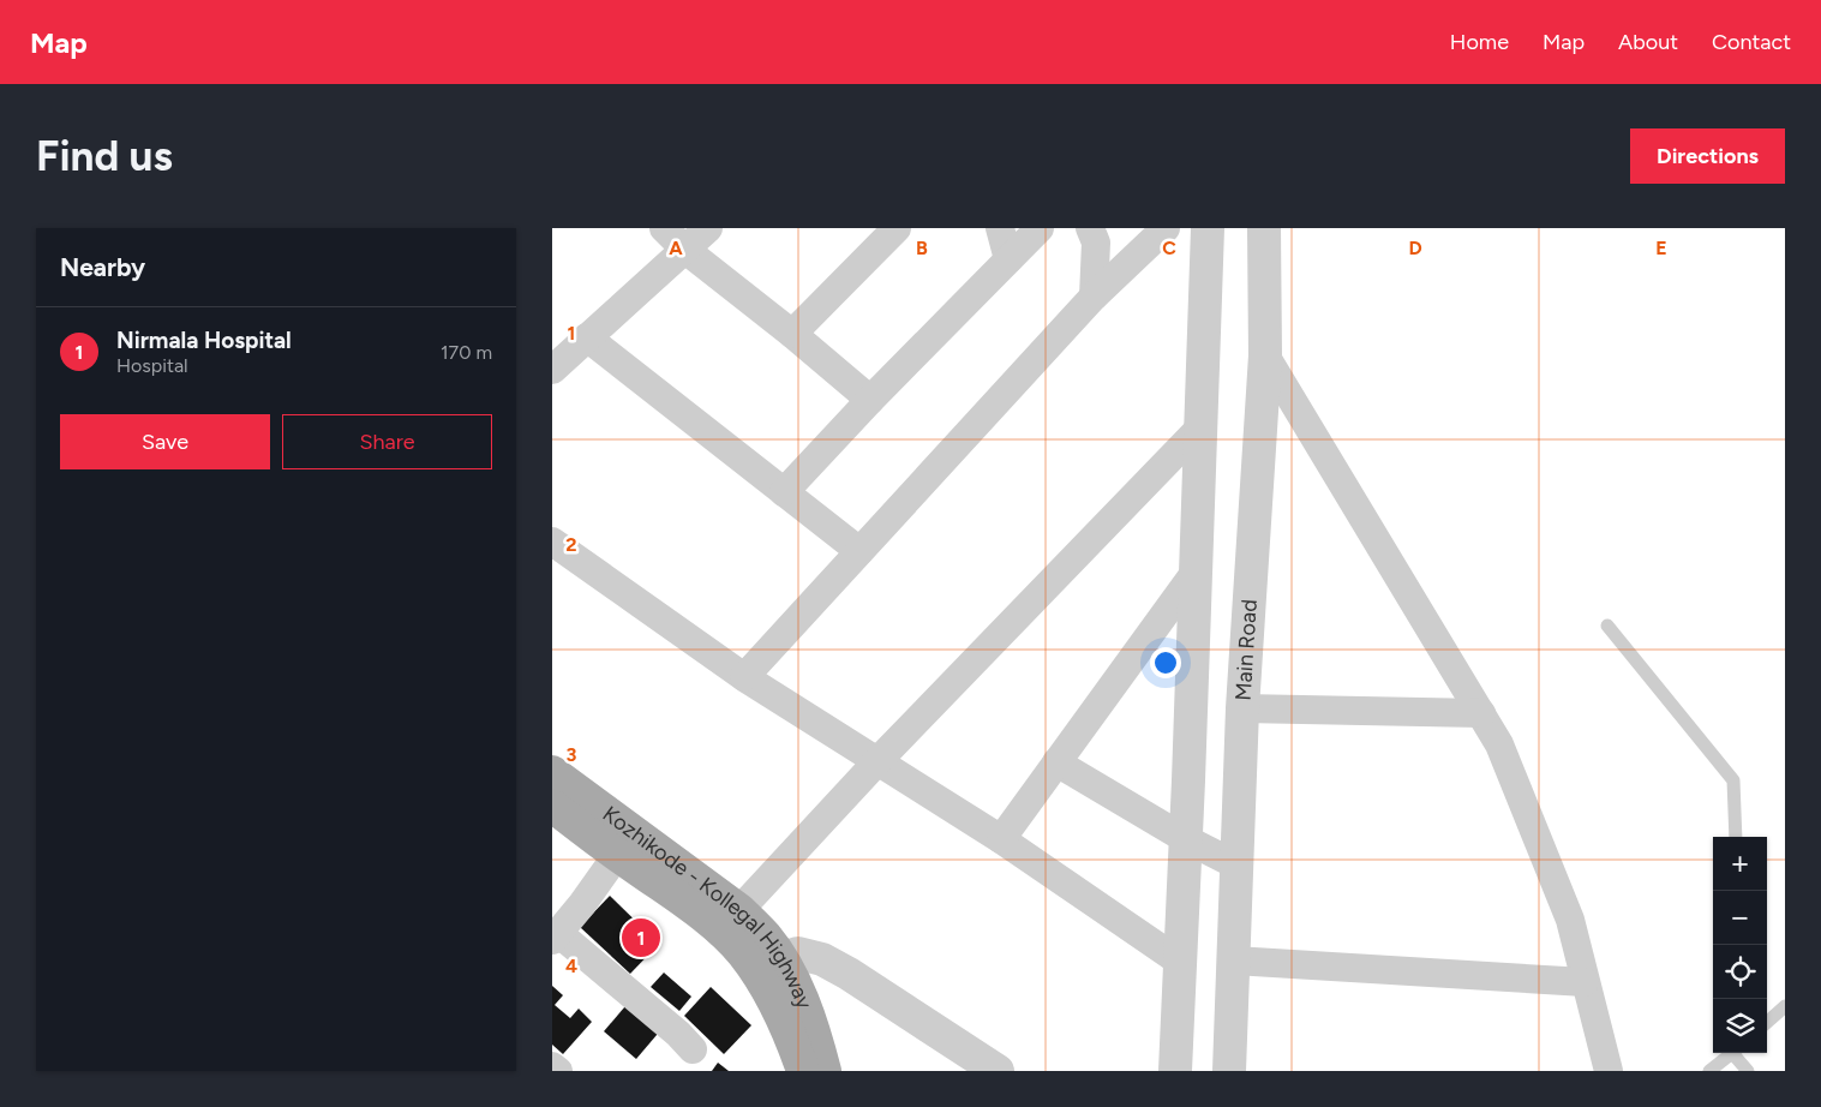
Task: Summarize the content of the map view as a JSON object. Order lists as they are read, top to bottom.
{
  "streets": {
    "main road": ["Kozhikode - Kollegal Highway"],
    "street": ["Main Road"]
  },
  "page": {
    "header": "Map",
    "nav": [
      "Home",
      "Map",
      "About",
      "Contact"
    ],
    "buttons": [
      "Directions",
      ["Save", "Share"]
    ],
    "title": "Find us",
    "heading": "Nearby",
    "list": [
      {
        "mark": "1",
        "name": "Nirmala Hospital",
        "note": "Hospital",
        "value": "170 m"
      }
    ],
    "map_buttons": ["+", "−"],
    "pins": "1"
  },
  "grid": {
    "columns": [
      "A",
      "B",
      "C",
      "D",
      "E"
    ],
    "rows": [
      "1",
      "2",
      "3",
      "4"
    ]
  }
}
